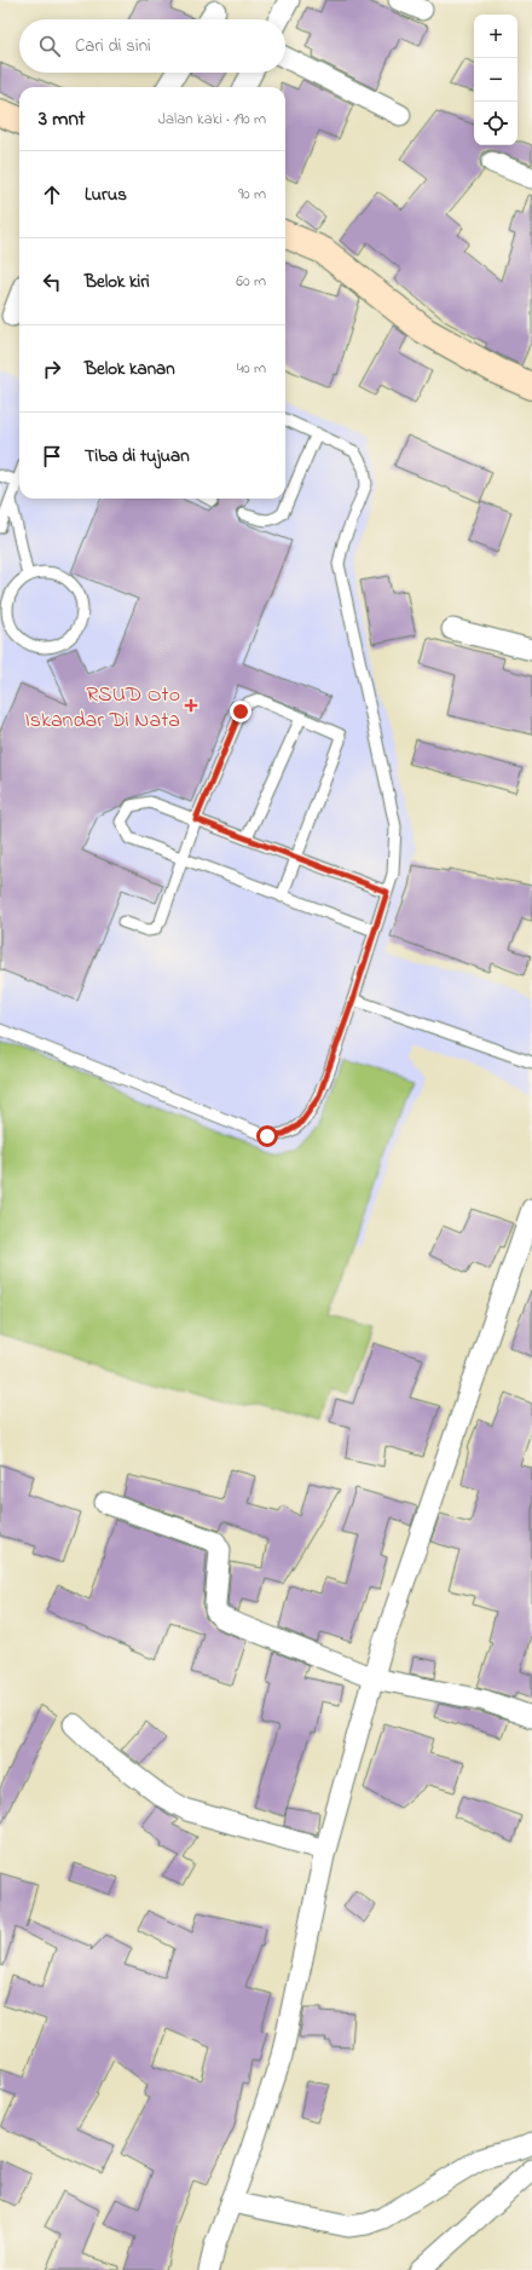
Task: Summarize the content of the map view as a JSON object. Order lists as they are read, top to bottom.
{
  "places": {
    "health": ["RSUD Oto Iskandar Di Nata"]
  },
  "page": {
    "map_buttons": ["+", "−"],
    "search": "Cari di sini",
    "heading": ["3 mnt", "Jalan kaki · 190 m"],
    "list": [
      ["Lurus", "90 m"],
      ["Belok kiri", "60 m"],
      ["Belok kanan", "40 m"],
      "Tiba di tujuan"
    ]
  }
}
